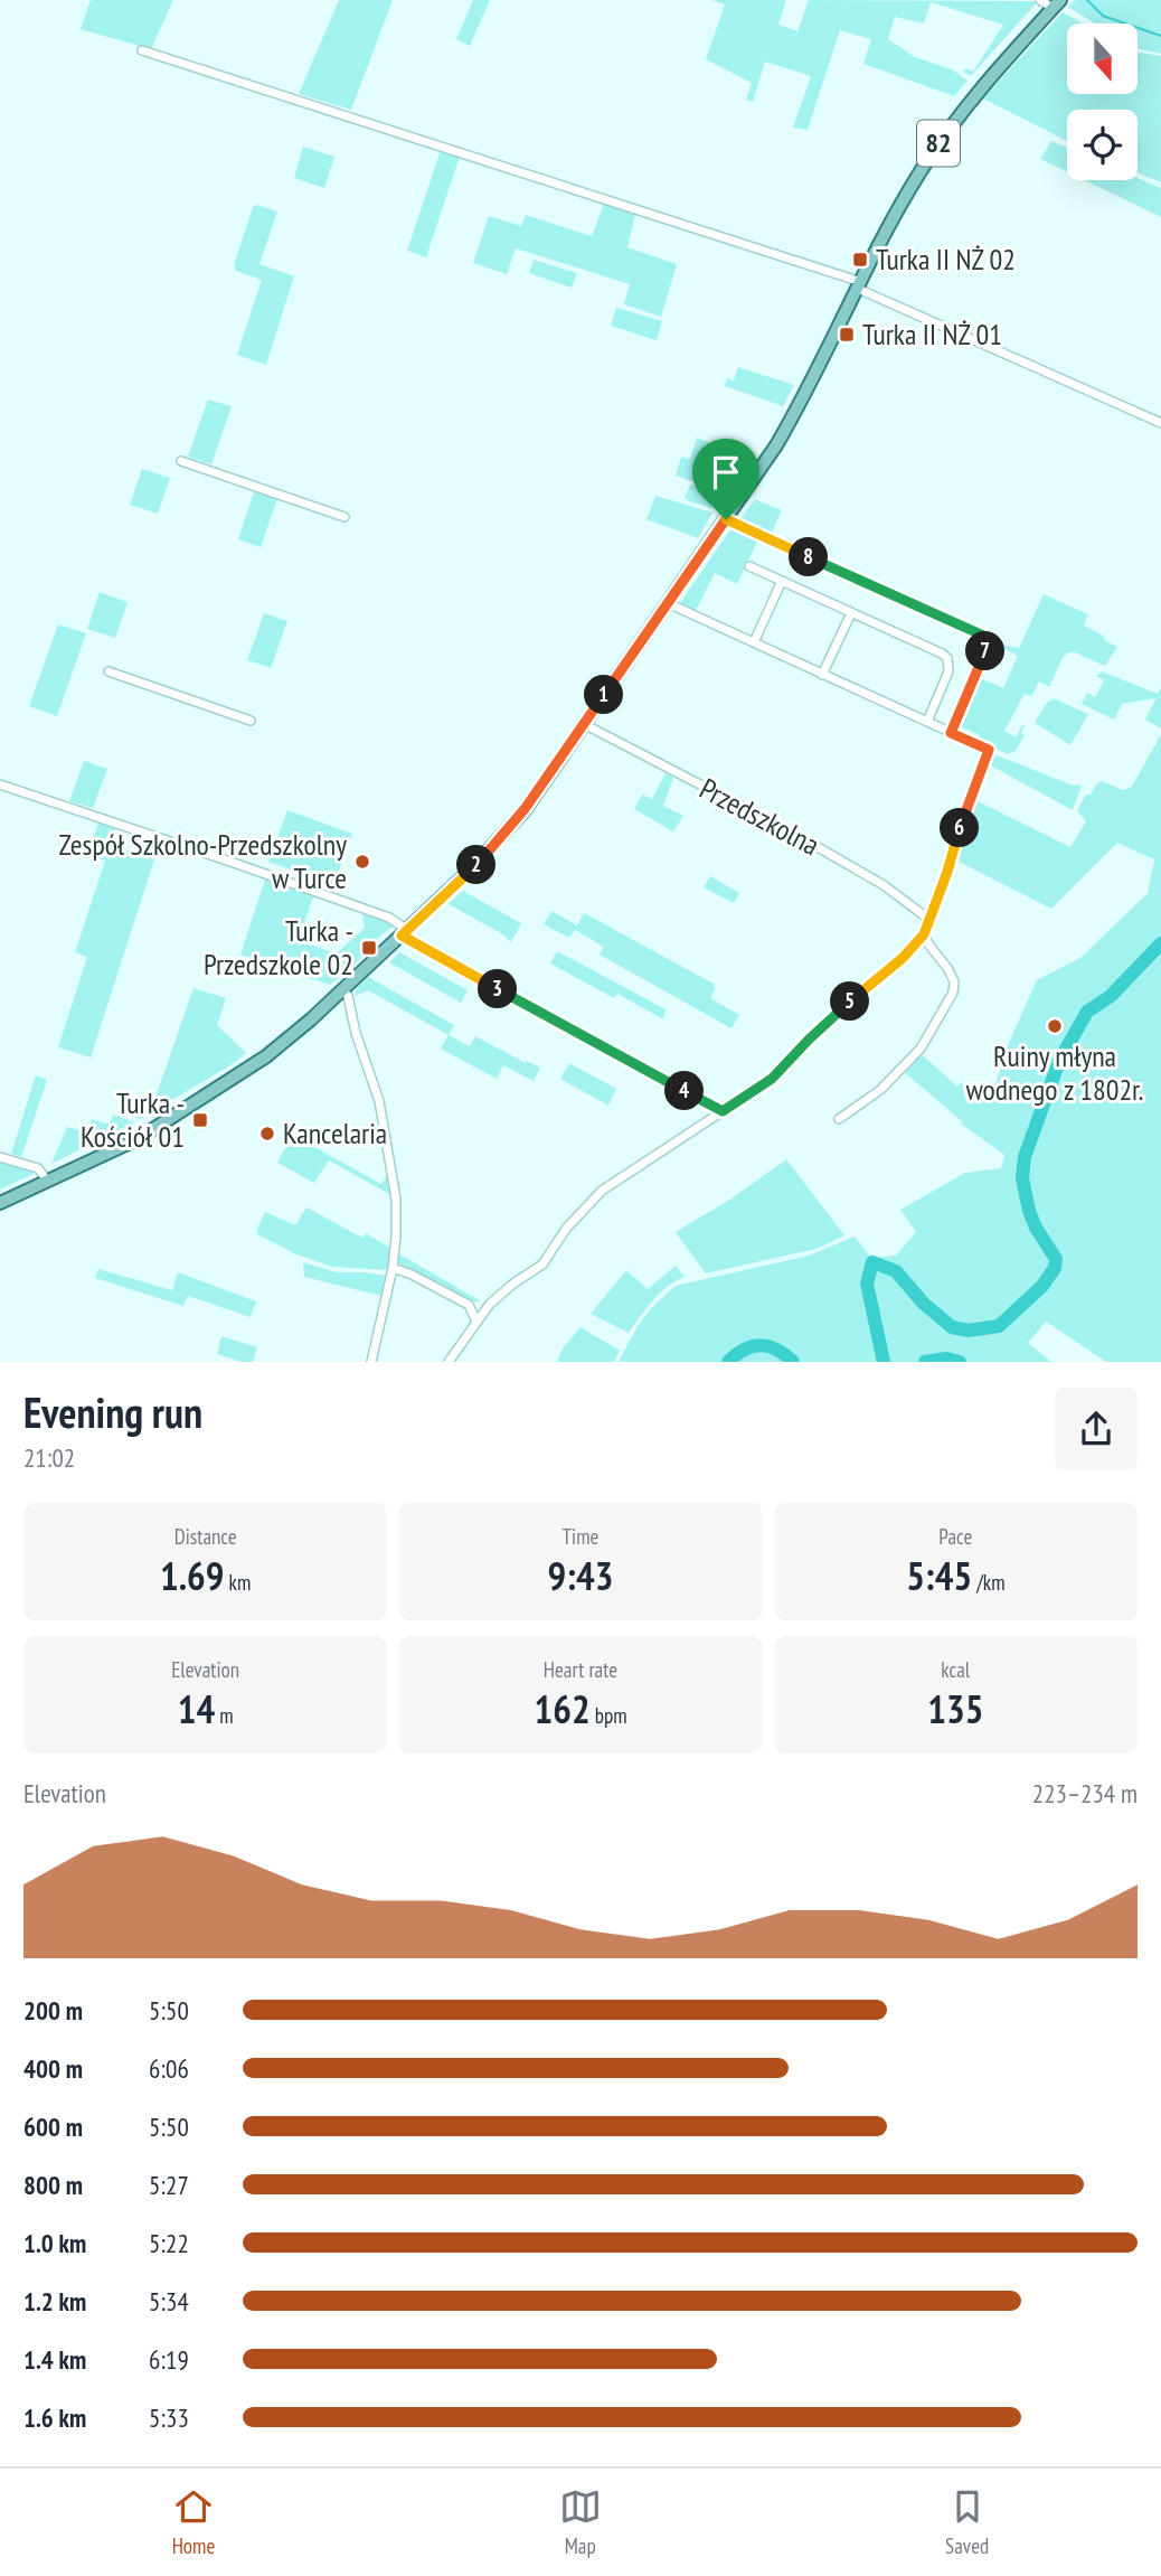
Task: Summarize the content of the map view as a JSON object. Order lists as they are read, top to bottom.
{
  "streets": {
    "main road": ["82"],
    "street": ["Przedszkolna"]
  },
  "crossings": [
    ["82", "Przedszkolna"]
  ],
  "places": {
    "transit": [
      "Turka II NŻ 02",
      "Turka II NŻ 01",
      "Turka - Przedszkole 02",
      "Turka - Kościół 01"
    ],
    "other": ["Zespół Szkolno-Przedszkolny w Turce", "Ruiny młyna wodnego z 1802r.", "Kancelaria"]
  },
  "north": "bottom",
  "page": {
    "pins": [
      "8",
      "7",
      "1",
      "6",
      "2",
      "3",
      "5",
      "4"
    ],
    "heading": ["Evening run", "21:02"],
    "stats": [
      ["Distance", "1.69 km"],
      ["Time", "9:43"],
      ["Pace", "5:45 /km"],
      ["Elevation", "14 m"],
      ["Heart rate", "162 bpm"],
      ["kcal", "135"]
    ],
    "chart": ["Elevation", "223–234 m"],
    "list": [
      {
        "name": "200 m",
        "note": "5:50"
      },
      {
        "name": "400 m",
        "note": "6:06"
      },
      {
        "name": "600 m",
        "note": "5:50"
      },
      {
        "name": "800 m",
        "note": "5:27"
      },
      {
        "name": "1.0 km",
        "note": "5:22"
      },
      {
        "name": "1.2 km",
        "note": "5:34"
      },
      {
        "name": "1.4 km",
        "note": "6:19"
      },
      {
        "name": "1.6 km",
        "note": "5:33"
      }
    ],
    "tabs": ["Home", "Map", "Saved"]
  }
}
